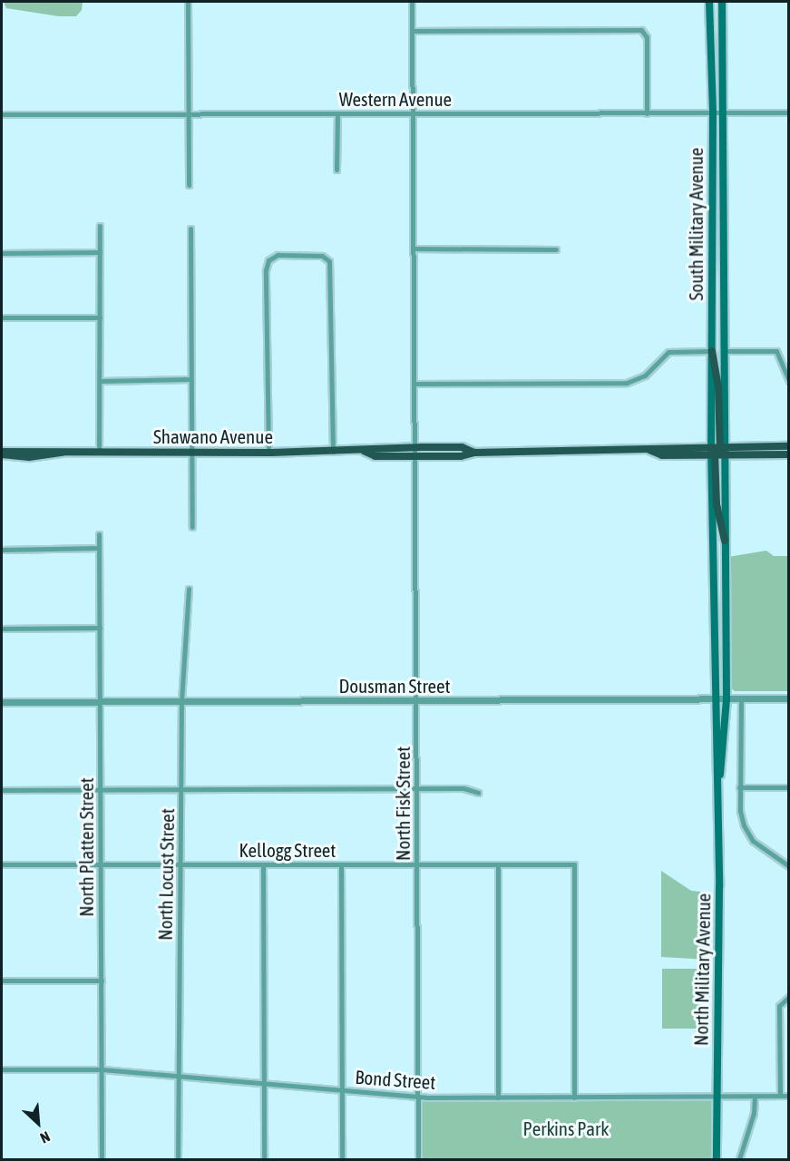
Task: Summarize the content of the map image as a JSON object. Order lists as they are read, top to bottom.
{
  "streets": {
    "main road": ["South Military Avenue", "Shawano Avenue", "North Military Avenue"],
    "street": [
      "Western Avenue",
      "Dousman Street",
      "North Fisk Street",
      "North Platten Street",
      "Kellogg Street",
      "North Locust Street",
      "Bond Street"
    ]
  },
  "crossings": [
    ["Western Avenue", "South Military Avenue"],
    ["Western Avenue", "North Fisk Street"],
    ["South Military Avenue", "Shawano Avenue"],
    ["South Military Avenue", "North Military Avenue"],
    ["Shawano Avenue", "North Fisk Street"],
    ["Shawano Avenue", "North Military Avenue"],
    ["Dousman Street", "North Fisk Street"],
    ["Dousman Street", "North Platten Street"],
    ["Dousman Street", "North Locust Street"],
    ["Dousman Street", "North Military Avenue"],
    ["North Fisk Street", "Kellogg Street"],
    ["North Fisk Street", "Bond Street"],
    ["North Platten Street", "Kellogg Street"],
    ["North Platten Street", "Bond Street"],
    ["Kellogg Street", "North Locust Street"],
    ["Kellogg Street", "Bond Street"],
    ["North Locust Street", "Bond Street"],
    ["North Military Avenue", "Bond Street"]
  ],
  "parks": ["Perkins Park"],
  "north": "bottom right"
}
